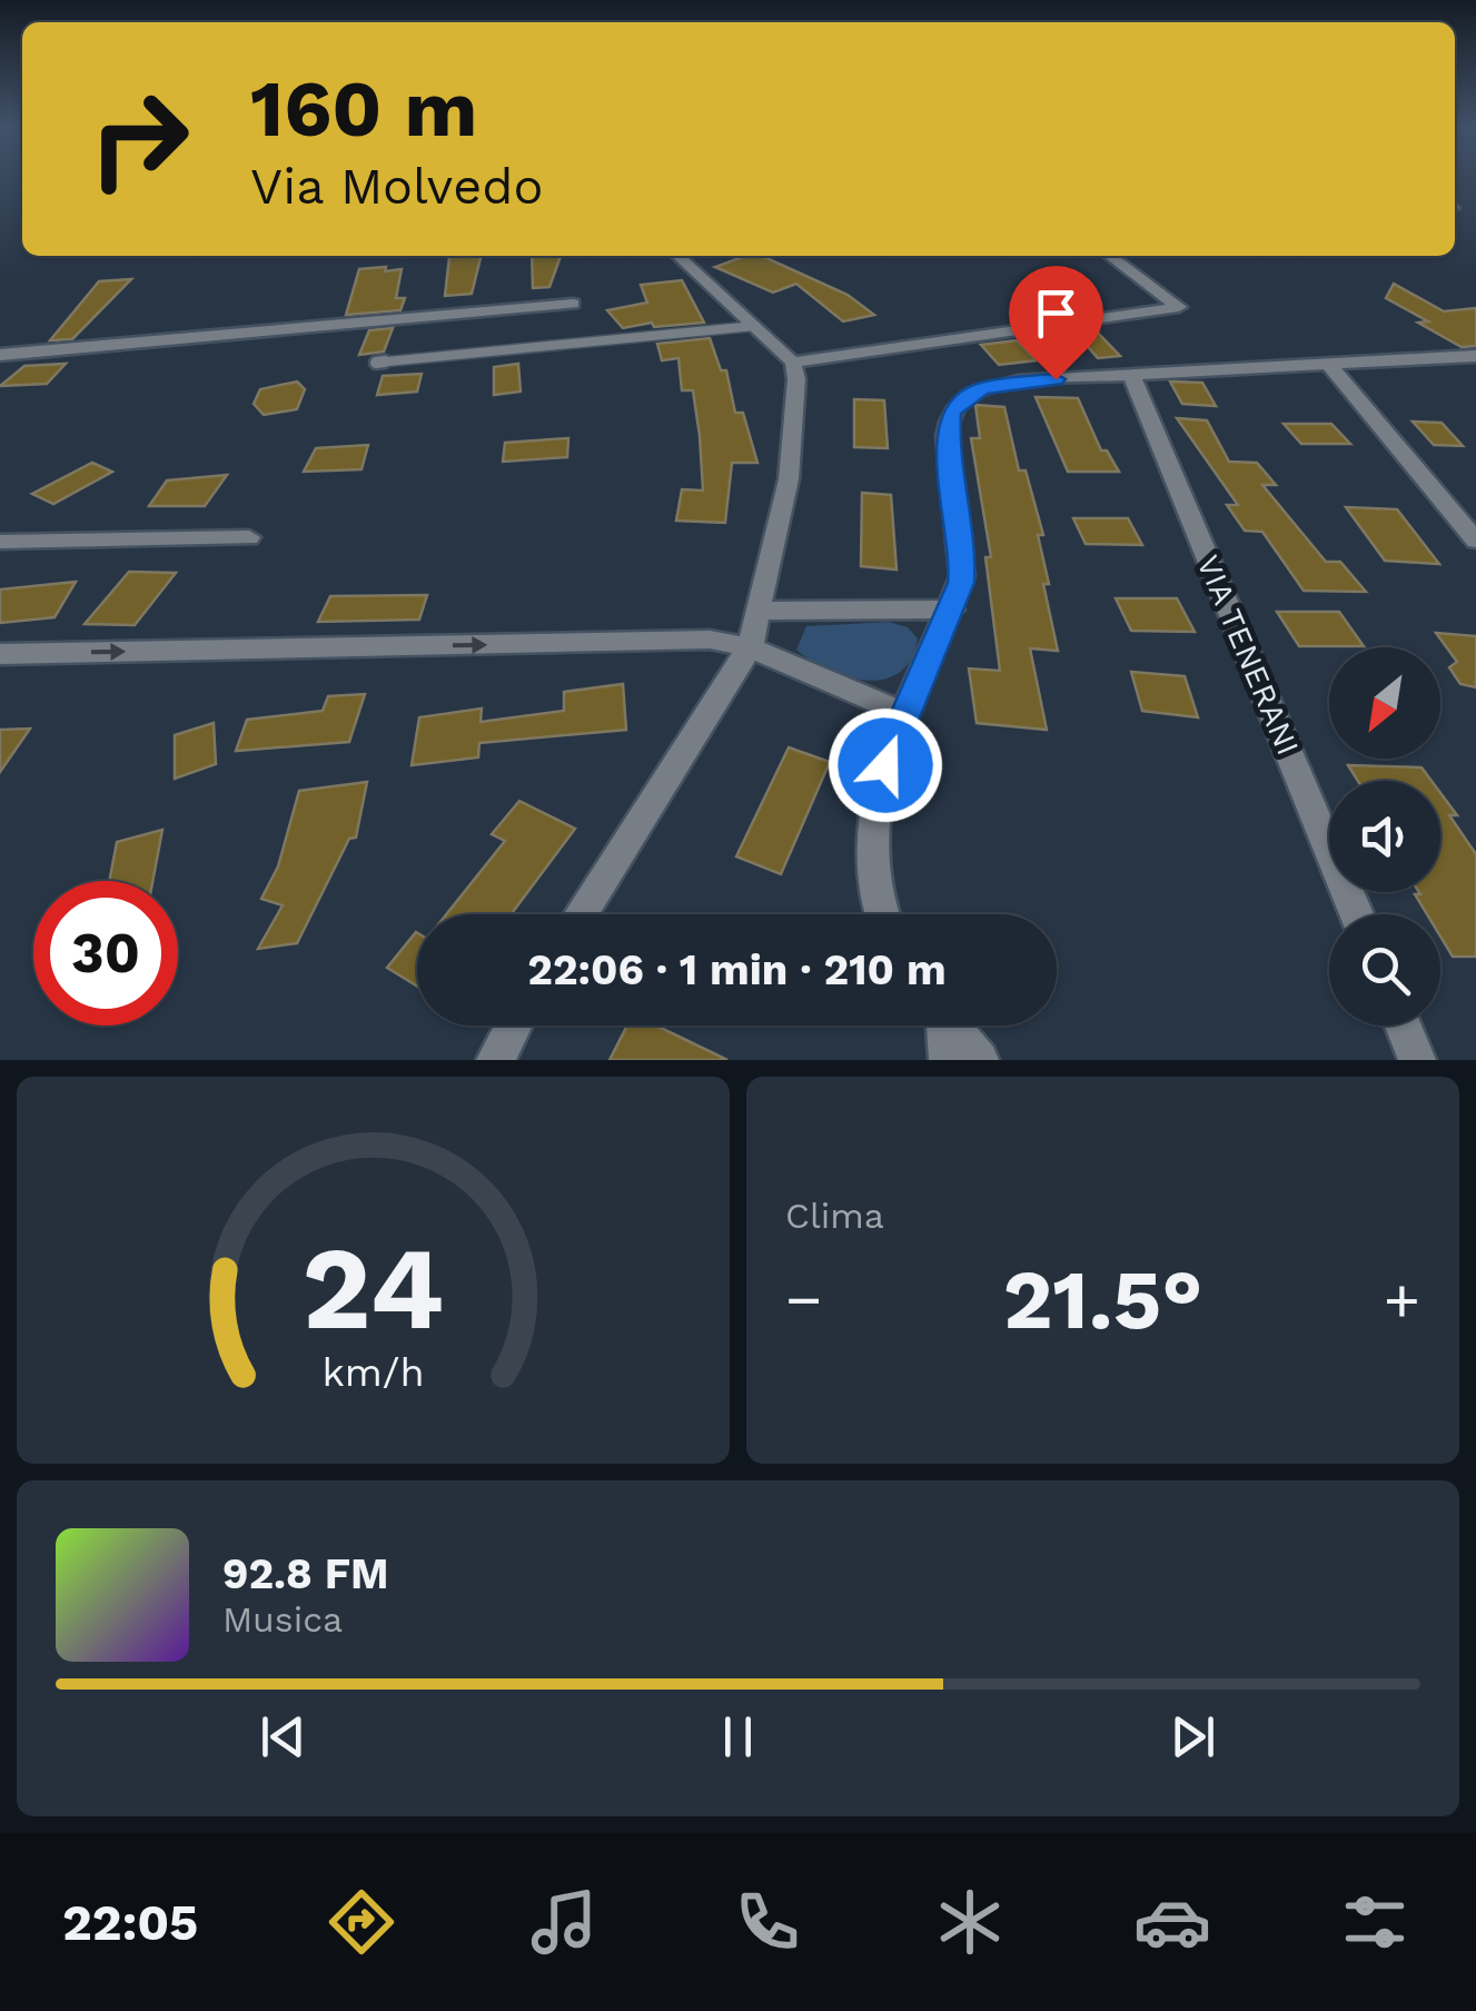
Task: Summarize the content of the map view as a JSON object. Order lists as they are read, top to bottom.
{
  "streets": {
    "street": ["VIA TENERANI"]
  },
  "north": "bottom left",
  "page": {
    "turn": ["160 m", "Via Molvedo"],
    "limit": "30",
    "trip": "22:06 · 1 min · 210 m",
    "tile": "Clima",
    "heat": ["−", "21.5°", "+"],
    "song": ["92.8 FM", "Musica"],
    "tabs": "22:05",
    "gauge": ["24", "km/h"]
  }
}
